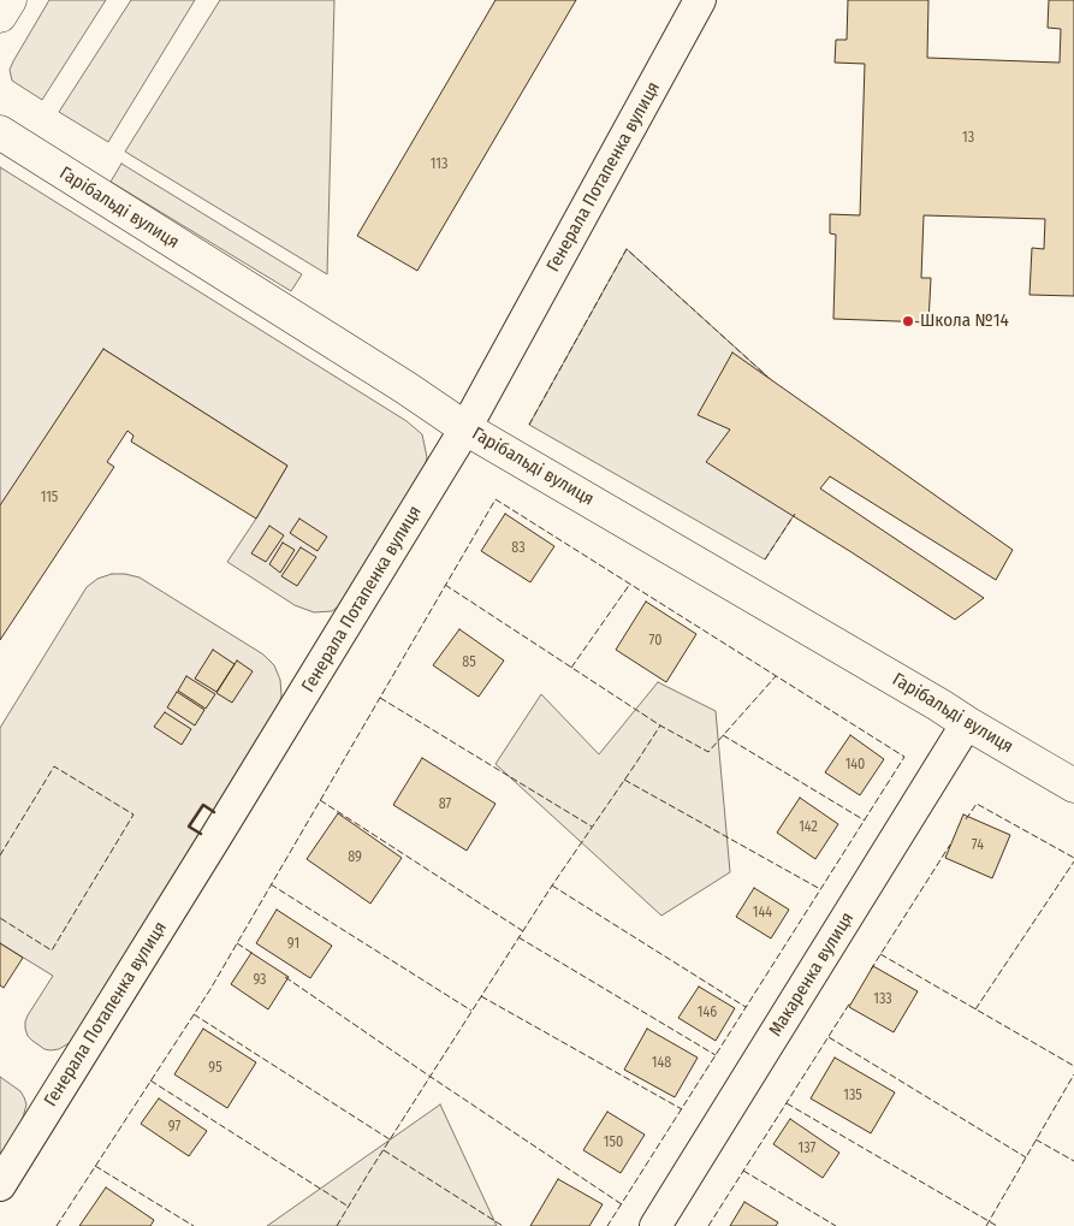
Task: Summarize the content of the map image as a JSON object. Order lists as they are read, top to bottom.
{
  "streets": {
    "street": ["Генерала Потапенка вулиця", "Гарібальді вулиця", "Макаренка вулиця"]
  },
  "crossings": [
    ["Генерала Потапенка вулиця", "Гарібальді вулиця"],
    ["Гарібальді вулиця", "Макаренка вулиця"]
  ],
  "places": ["Школа №14"],
  "house_numbers": [
    "13",
    "113",
    "115",
    "83",
    "70",
    "85",
    "140",
    "87",
    "142",
    "74",
    "89",
    "144",
    "91",
    "93",
    "133",
    "146",
    "148",
    "95",
    "135",
    "97",
    "150",
    "137"
  ]
}
